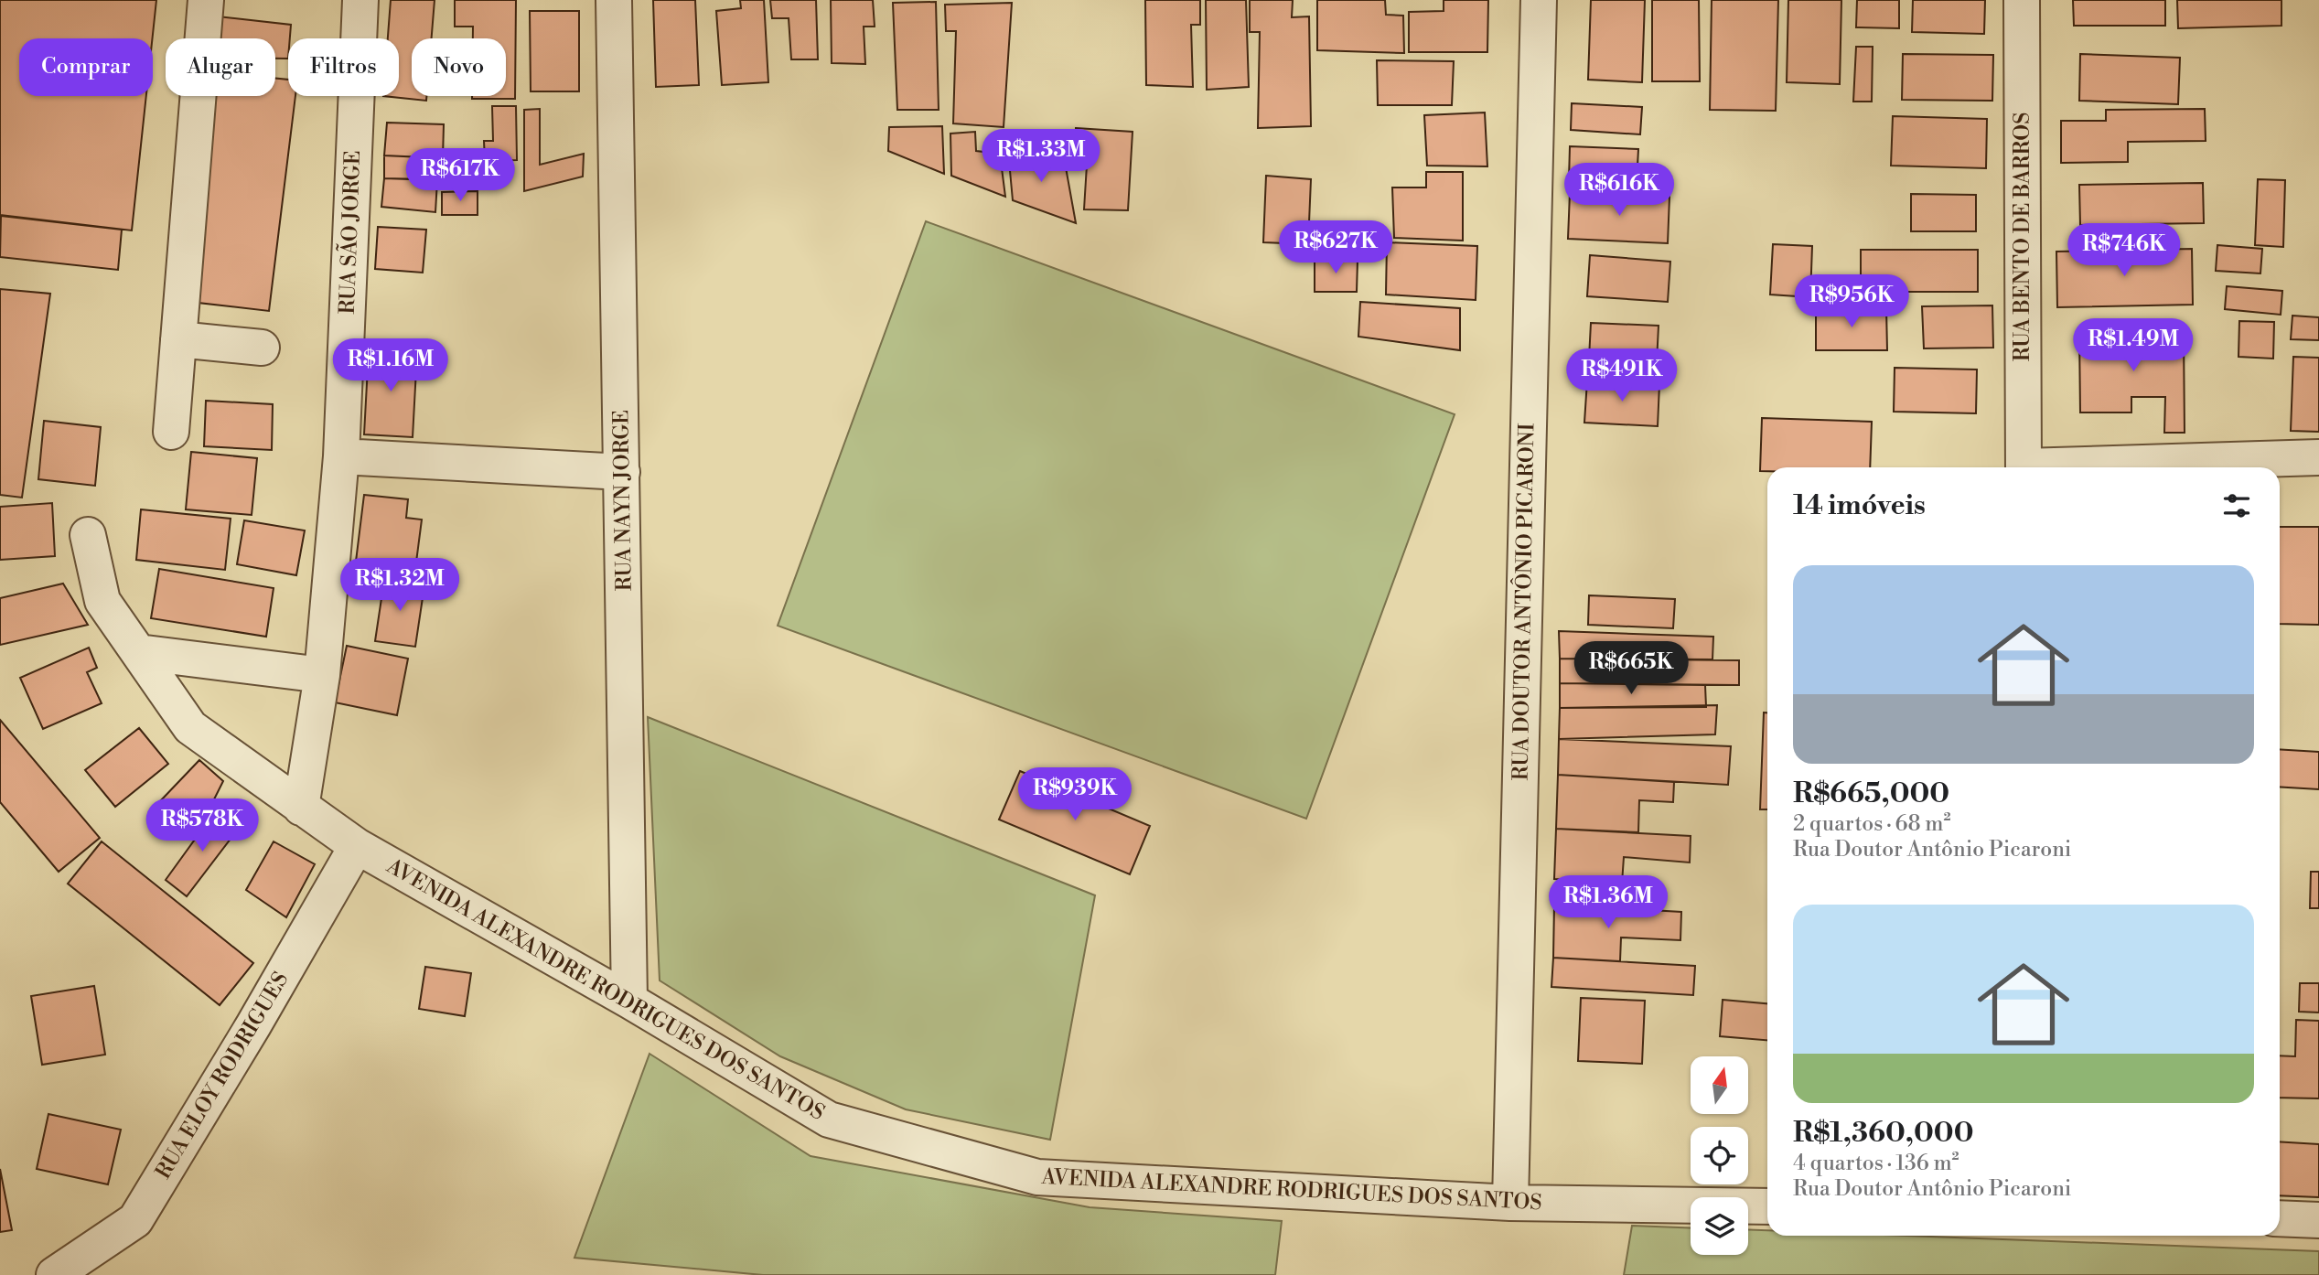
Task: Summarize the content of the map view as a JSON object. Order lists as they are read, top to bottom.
{
  "streets": {
    "street": [
      "RUA SÃO JORGE",
      "RUA BENTO DE BARROS",
      "RUA NAYN JORGE",
      "RUA DOUTOR ANTÔNIO PICARONI",
      "AVENIDA ALEXANDRE RODRIGUES DOS SANTOS",
      "RUA ELOY RODRIGUES"
    ]
  },
  "crossings": [
    ["RUA SÃO JORGE", "AVENIDA ALEXANDRE RODRIGUES DOS SANTOS"],
    ["RUA NAYN JORGE", "AVENIDA ALEXANDRE RODRIGUES DOS SANTOS"],
    ["RUA DOUTOR ANTÔNIO PICARONI", "AVENIDA ALEXANDRE RODRIGUES DOS SANTOS"],
    ["AVENIDA ALEXANDRE RODRIGUES DOS SANTOS", "RUA ELOY RODRIGUES"]
  ],
  "north": "top",
  "page": {
    "chip": [
      "Comprar",
      "Alugar",
      "Filtros",
      "Novo"
    ],
    "price": [
      "R$1.33M",
      "R$617K",
      "R$616K",
      "R$627K",
      "R$746K",
      "R$956K",
      "R$1.49M",
      "R$1.16M",
      "R$491K",
      "R$1.32M",
      "R$665K",
      "R$939K",
      "R$578K",
      "R$1.36M"
    ],
    "heading": "14 imóveis",
    "list": [
      {
        "name": "R$665,000",
        "note": "2 quartos · 68 m² · Rua Doutor Antônio Picaroni"
      },
      {
        "name": "R$1,360,000",
        "note": "4 quartos · 136 m² · Rua Doutor Antônio Picaroni"
      }
    ]
  }
}
